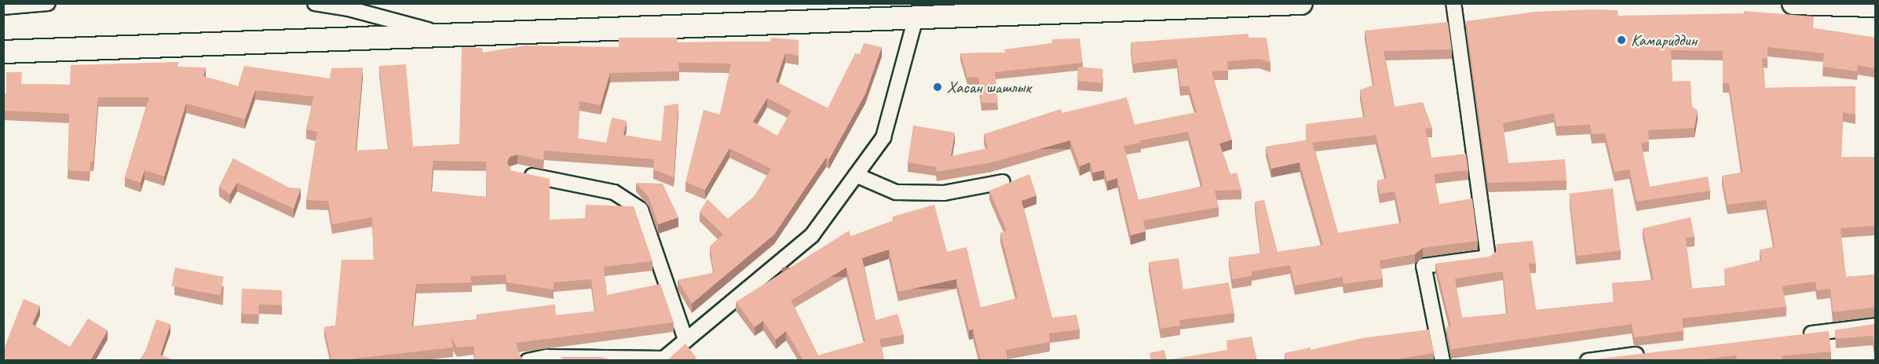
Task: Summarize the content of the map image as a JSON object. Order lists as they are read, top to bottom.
{
  "places": ["Камариддин", "Хасан шашлык"]
}
